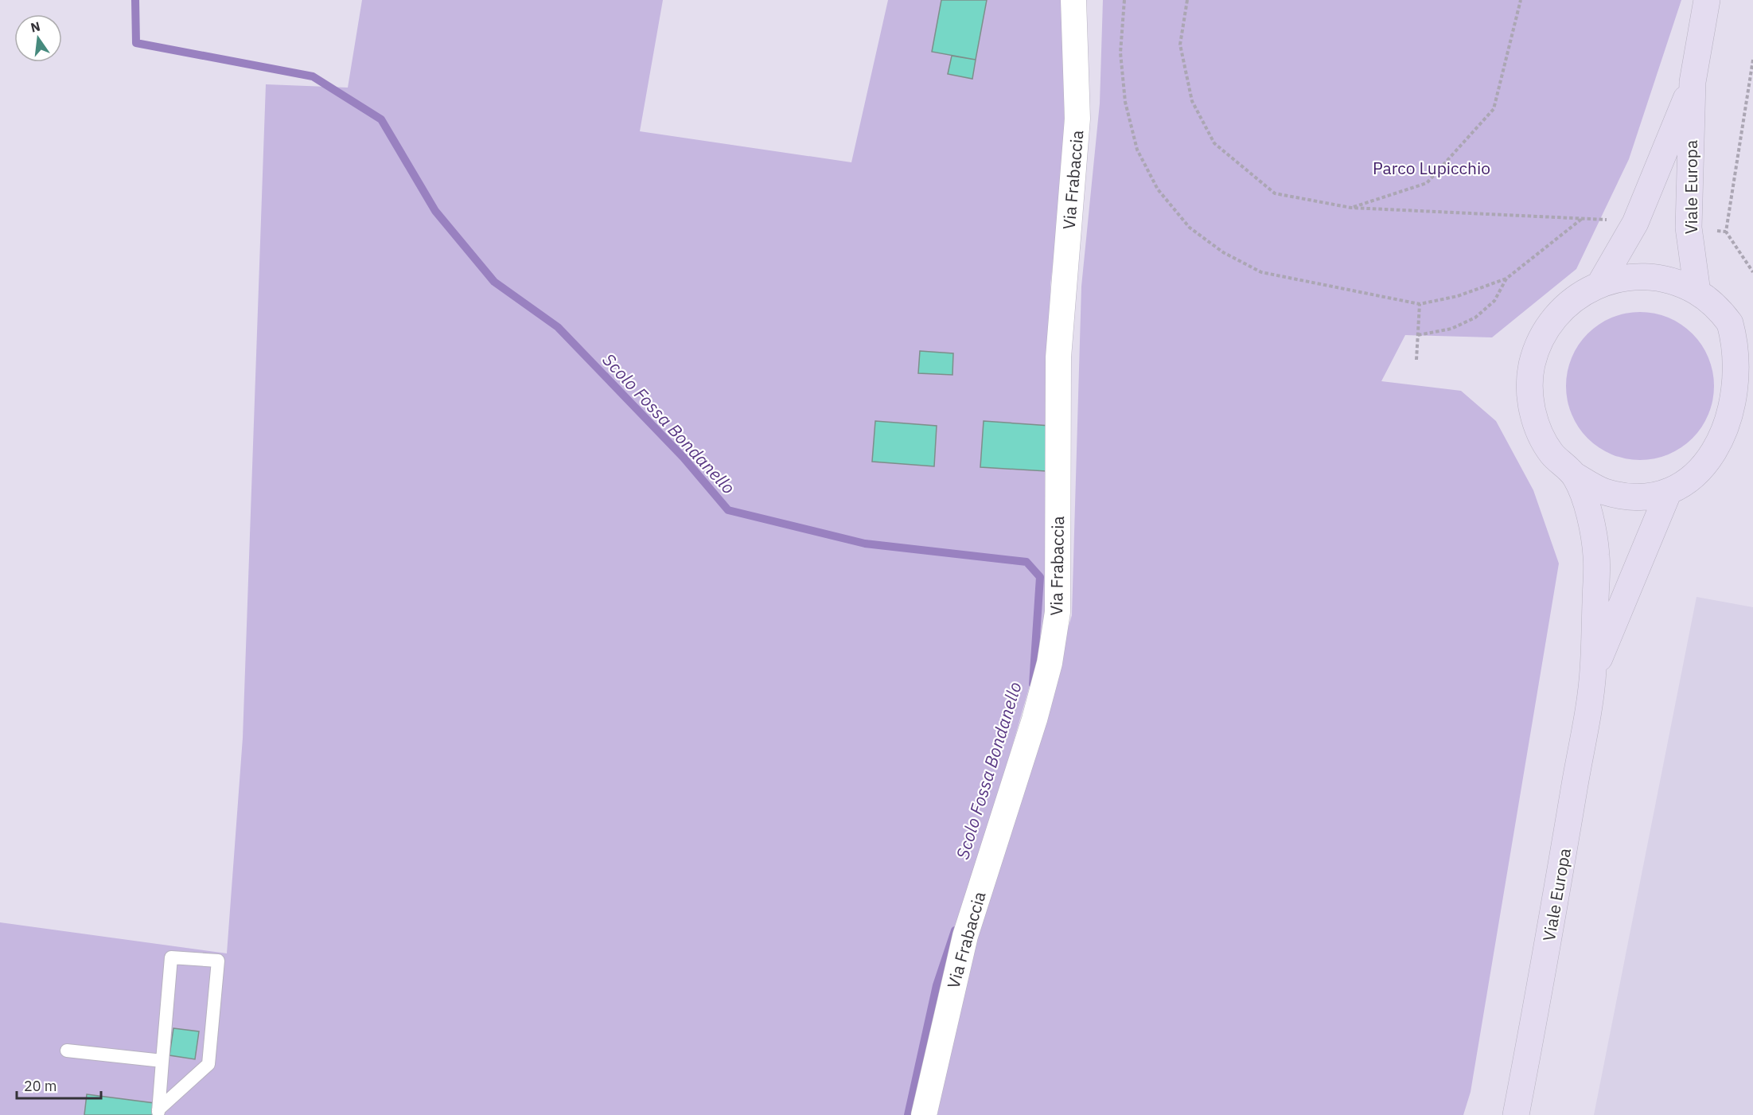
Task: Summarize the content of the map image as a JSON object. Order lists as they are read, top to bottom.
{
  "streets": {
    "street": ["Via Frabaccia", "Viale Europa"]
  },
  "water": ["Scolo Fossa Bondanello"],
  "parks": ["Parco Lupicchio"],
  "scale_bar": "20 m",
  "north": "top"
}
